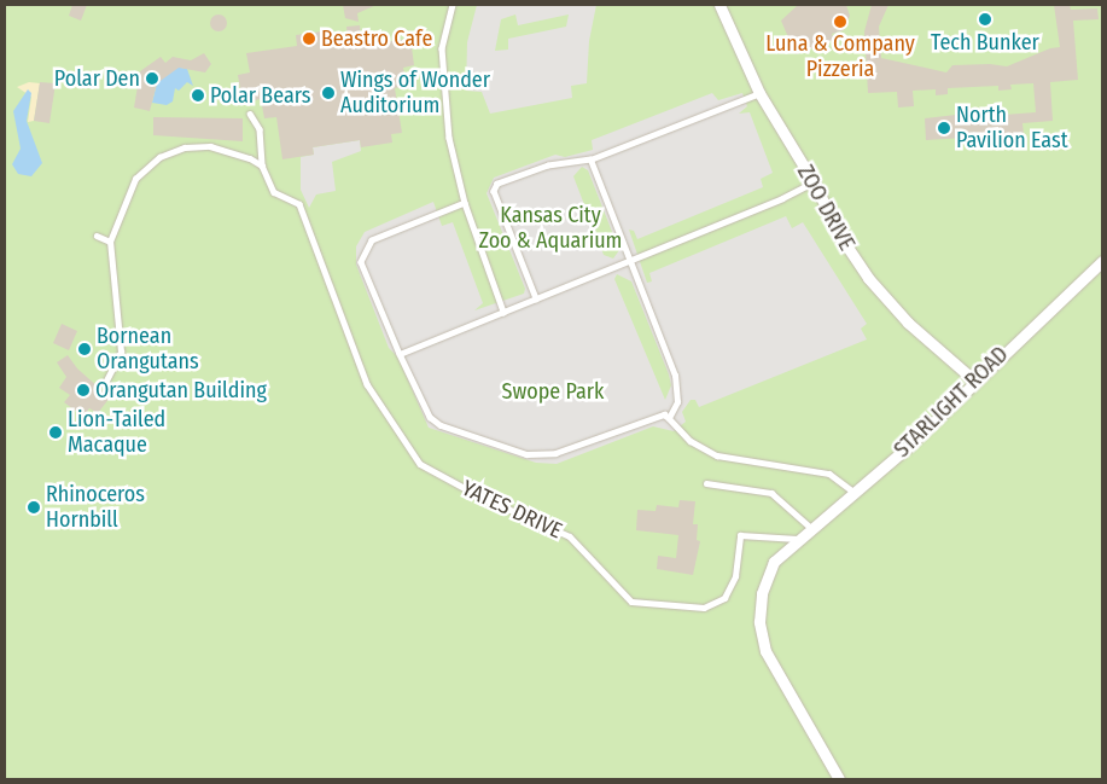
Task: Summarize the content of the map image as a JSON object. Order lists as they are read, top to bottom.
{
  "streets": {
    "street": ["ZOO DRIVE", "STARLIGHT ROAD"],
    "lane": ["YATES DRIVE"]
  },
  "crossings": [
    ["ZOO DRIVE", "STARLIGHT ROAD"],
    ["STARLIGHT ROAD", "YATES DRIVE"]
  ],
  "parks": ["Kansas City Zoo & Aquarium", "Swope Park"],
  "places": [
    "Tech Bunker",
    "Luna & Company Pizzeria",
    "Beastro Cafe",
    "Polar Den",
    "Wings of Wonder Auditorium",
    "Polar Bears",
    "North Pavilion East",
    "Bornean Orangutans",
    "Orangutan Building",
    "Lion-Tailed Macaque",
    "Rhinoceros Hornbill"
  ]
}
